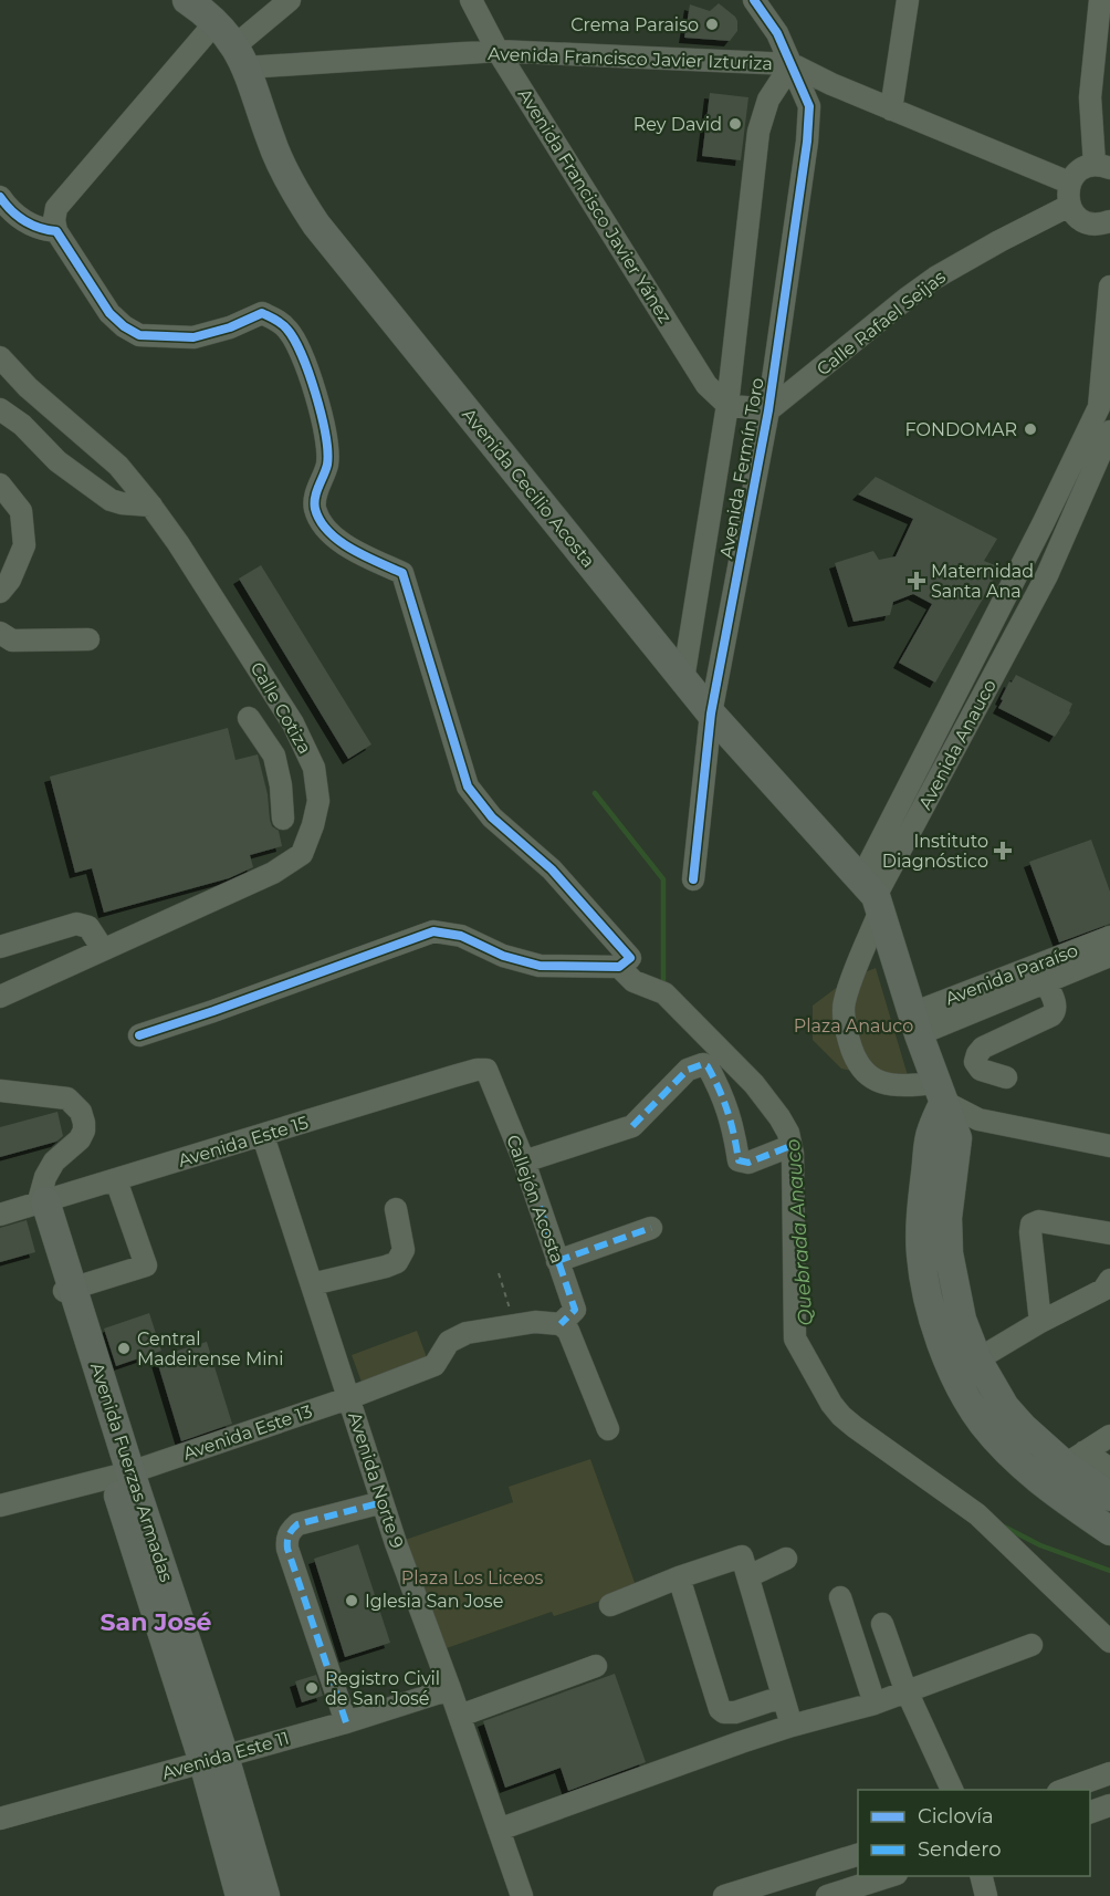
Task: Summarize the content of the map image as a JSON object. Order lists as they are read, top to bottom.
{
  "streets": {
    "main road": ["Avenida Cecilio Acosta", "Avenida Fuerzas Armadas"],
    "street": [
      "Avenida Francisco Javier Izturiza",
      "Avenida Francisco Javier Yánez",
      "Calle Rafael Seijas",
      "Avenida Fermín Toro",
      "Calle Cotiza",
      "Avenida Anauco",
      "Avenida Paraíso",
      "Avenida Este 15",
      "Callejón Acosta",
      "Avenida Este 13",
      "Avenida Norte 9",
      "Avenida Este 11"
    ]
  },
  "crossings": [
    ["Avenida Francisco Javier Izturiza", "Avenida Francisco Javier Yánez"],
    ["Avenida Francisco Javier Izturiza", "Avenida Fermín Toro"],
    ["Avenida Francisco Javier Izturiza", "Avenida Cecilio Acosta"],
    ["Avenida Francisco Javier Yánez", "Avenida Fermín Toro"],
    ["Calle Rafael Seijas", "Avenida Fermín Toro"],
    ["Avenida Fermín Toro", "Avenida Cecilio Acosta"],
    ["Avenida Cecilio Acosta", "Avenida Anauco"],
    ["Avenida Este 15", "Callejón Acosta"],
    ["Avenida Este 15", "Avenida Fuerzas Armadas"],
    ["Avenida Este 15", "Avenida Norte 9"],
    ["Callejón Acosta", "Avenida Este 13"],
    ["Avenida Este 13", "Avenida Fuerzas Armadas"],
    ["Avenida Este 13", "Avenida Norte 9"],
    ["Avenida Fuerzas Armadas", "Avenida Este 11"],
    ["Avenida Norte 9", "Avenida Este 11"]
  ],
  "districts": ["San José"],
  "water": ["Quebrada Anauco"],
  "parks": ["Plaza Anauco", "Plaza Los Liceos"],
  "places": {
    "other": [
      "Crema Paraiso",
      "Rey David",
      "FONDOMAR",
      "Central Madeirense Mini",
      "Iglesia San Jose",
      "Registro Civil de San José"
    ],
    "health": ["Maternidad Santa Ana", "Instituto Diagnóstico"]
  },
  "legend": ["Ciclovía", "Sendero"]
}
